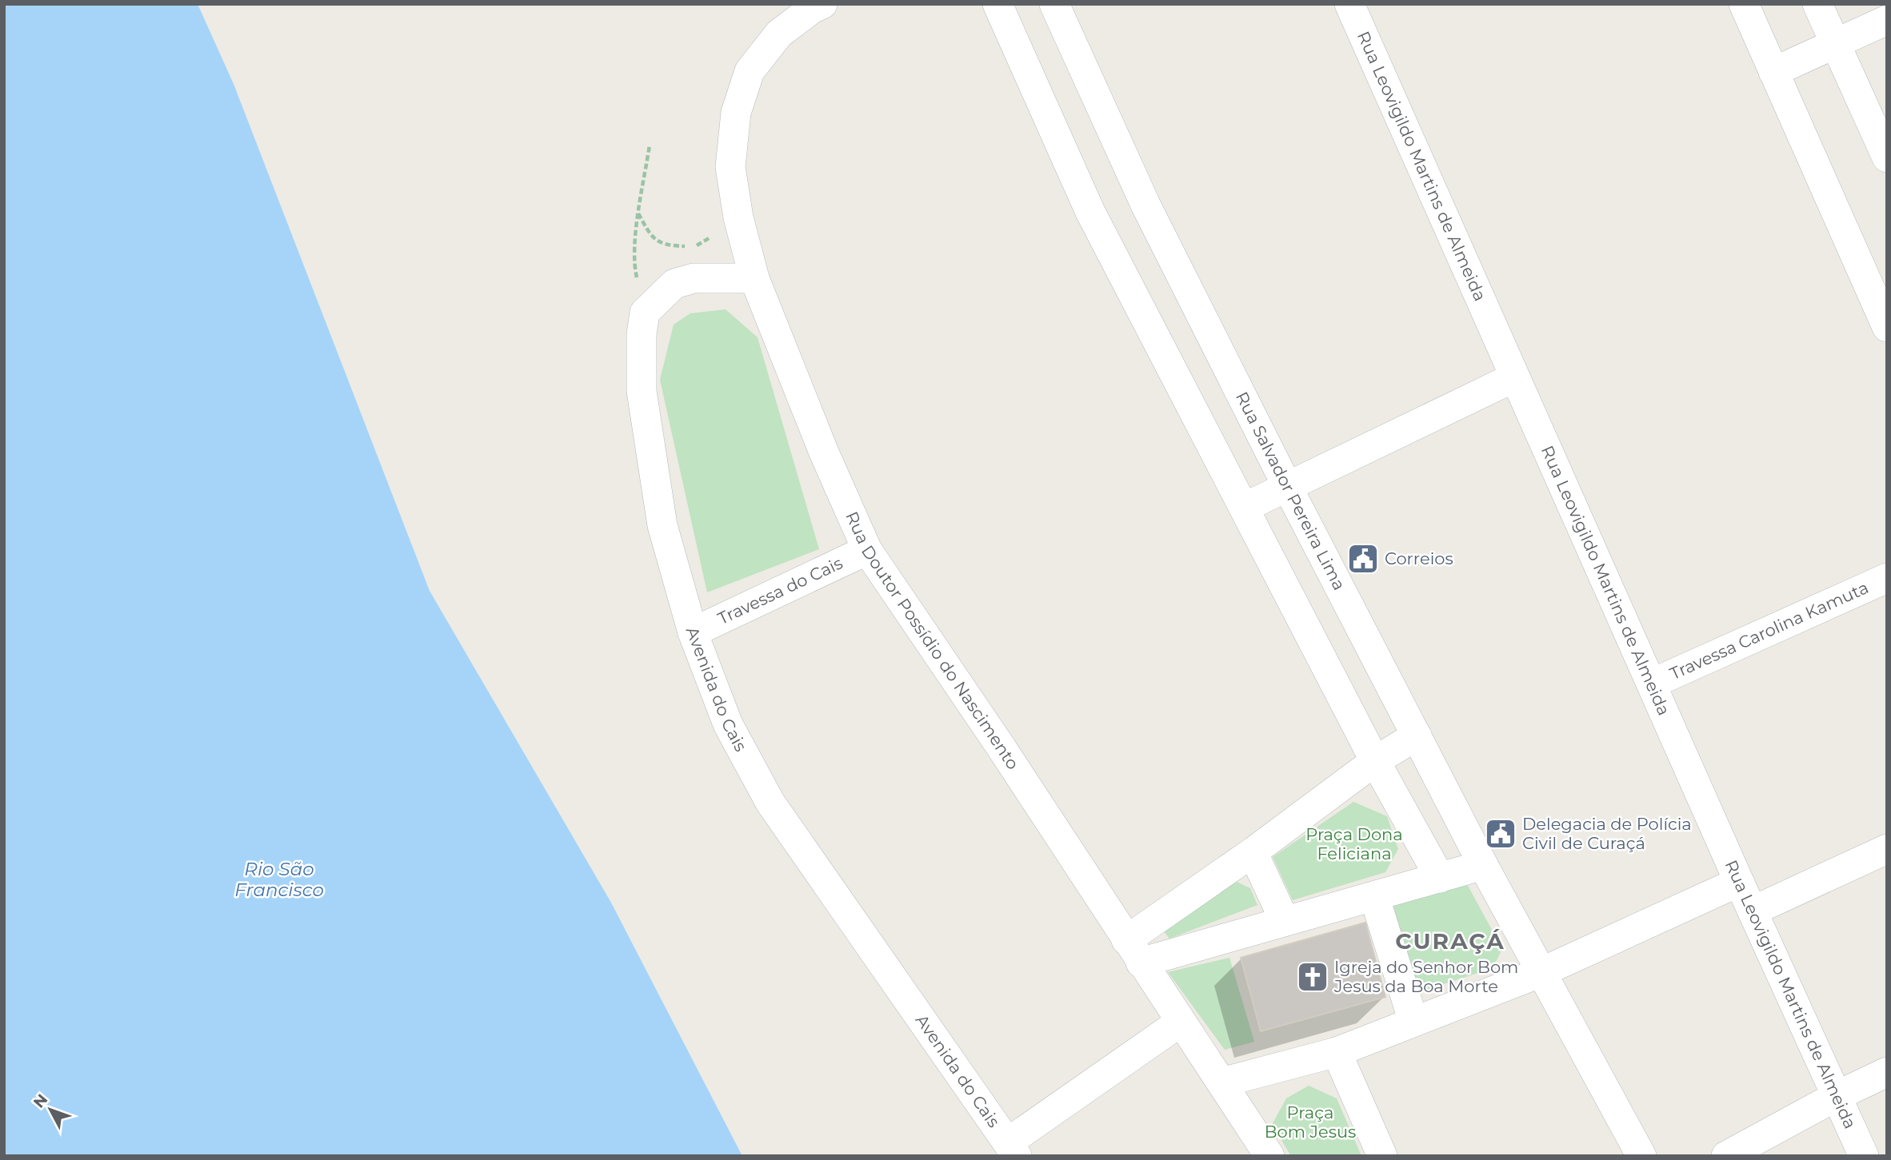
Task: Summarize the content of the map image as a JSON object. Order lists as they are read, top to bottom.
{
  "streets": {
    "street": [
      "Rua Leovigildo Martins de Almeida",
      "Rua Salvador Pereira Lima",
      "Travessa do Cais",
      "Travessa Carolina Kamuta",
      "Rua Doutor Possídio do Nascimento",
      "Avenida do Cais"
    ]
  },
  "crossings": [
    ["Rua Leovigildo Martins de Almeida", "Travessa Carolina Kamuta"],
    ["Travessa do Cais", "Rua Doutor Possídio do Nascimento"],
    ["Travessa do Cais", "Avenida do Cais"]
  ],
  "districts": ["CURAÇÁ"],
  "water": ["Rio São Francisco"],
  "parks": ["Praça Dona Feliciana", "Praça Bom Jesus"],
  "places": {
    "public building": ["Correios", "Delegacia de Polícia Civil de Curaçá"],
    "church": ["Igreja do Senhor Bom Jesus da Boa Morte"]
  },
  "north": "top left"
}
